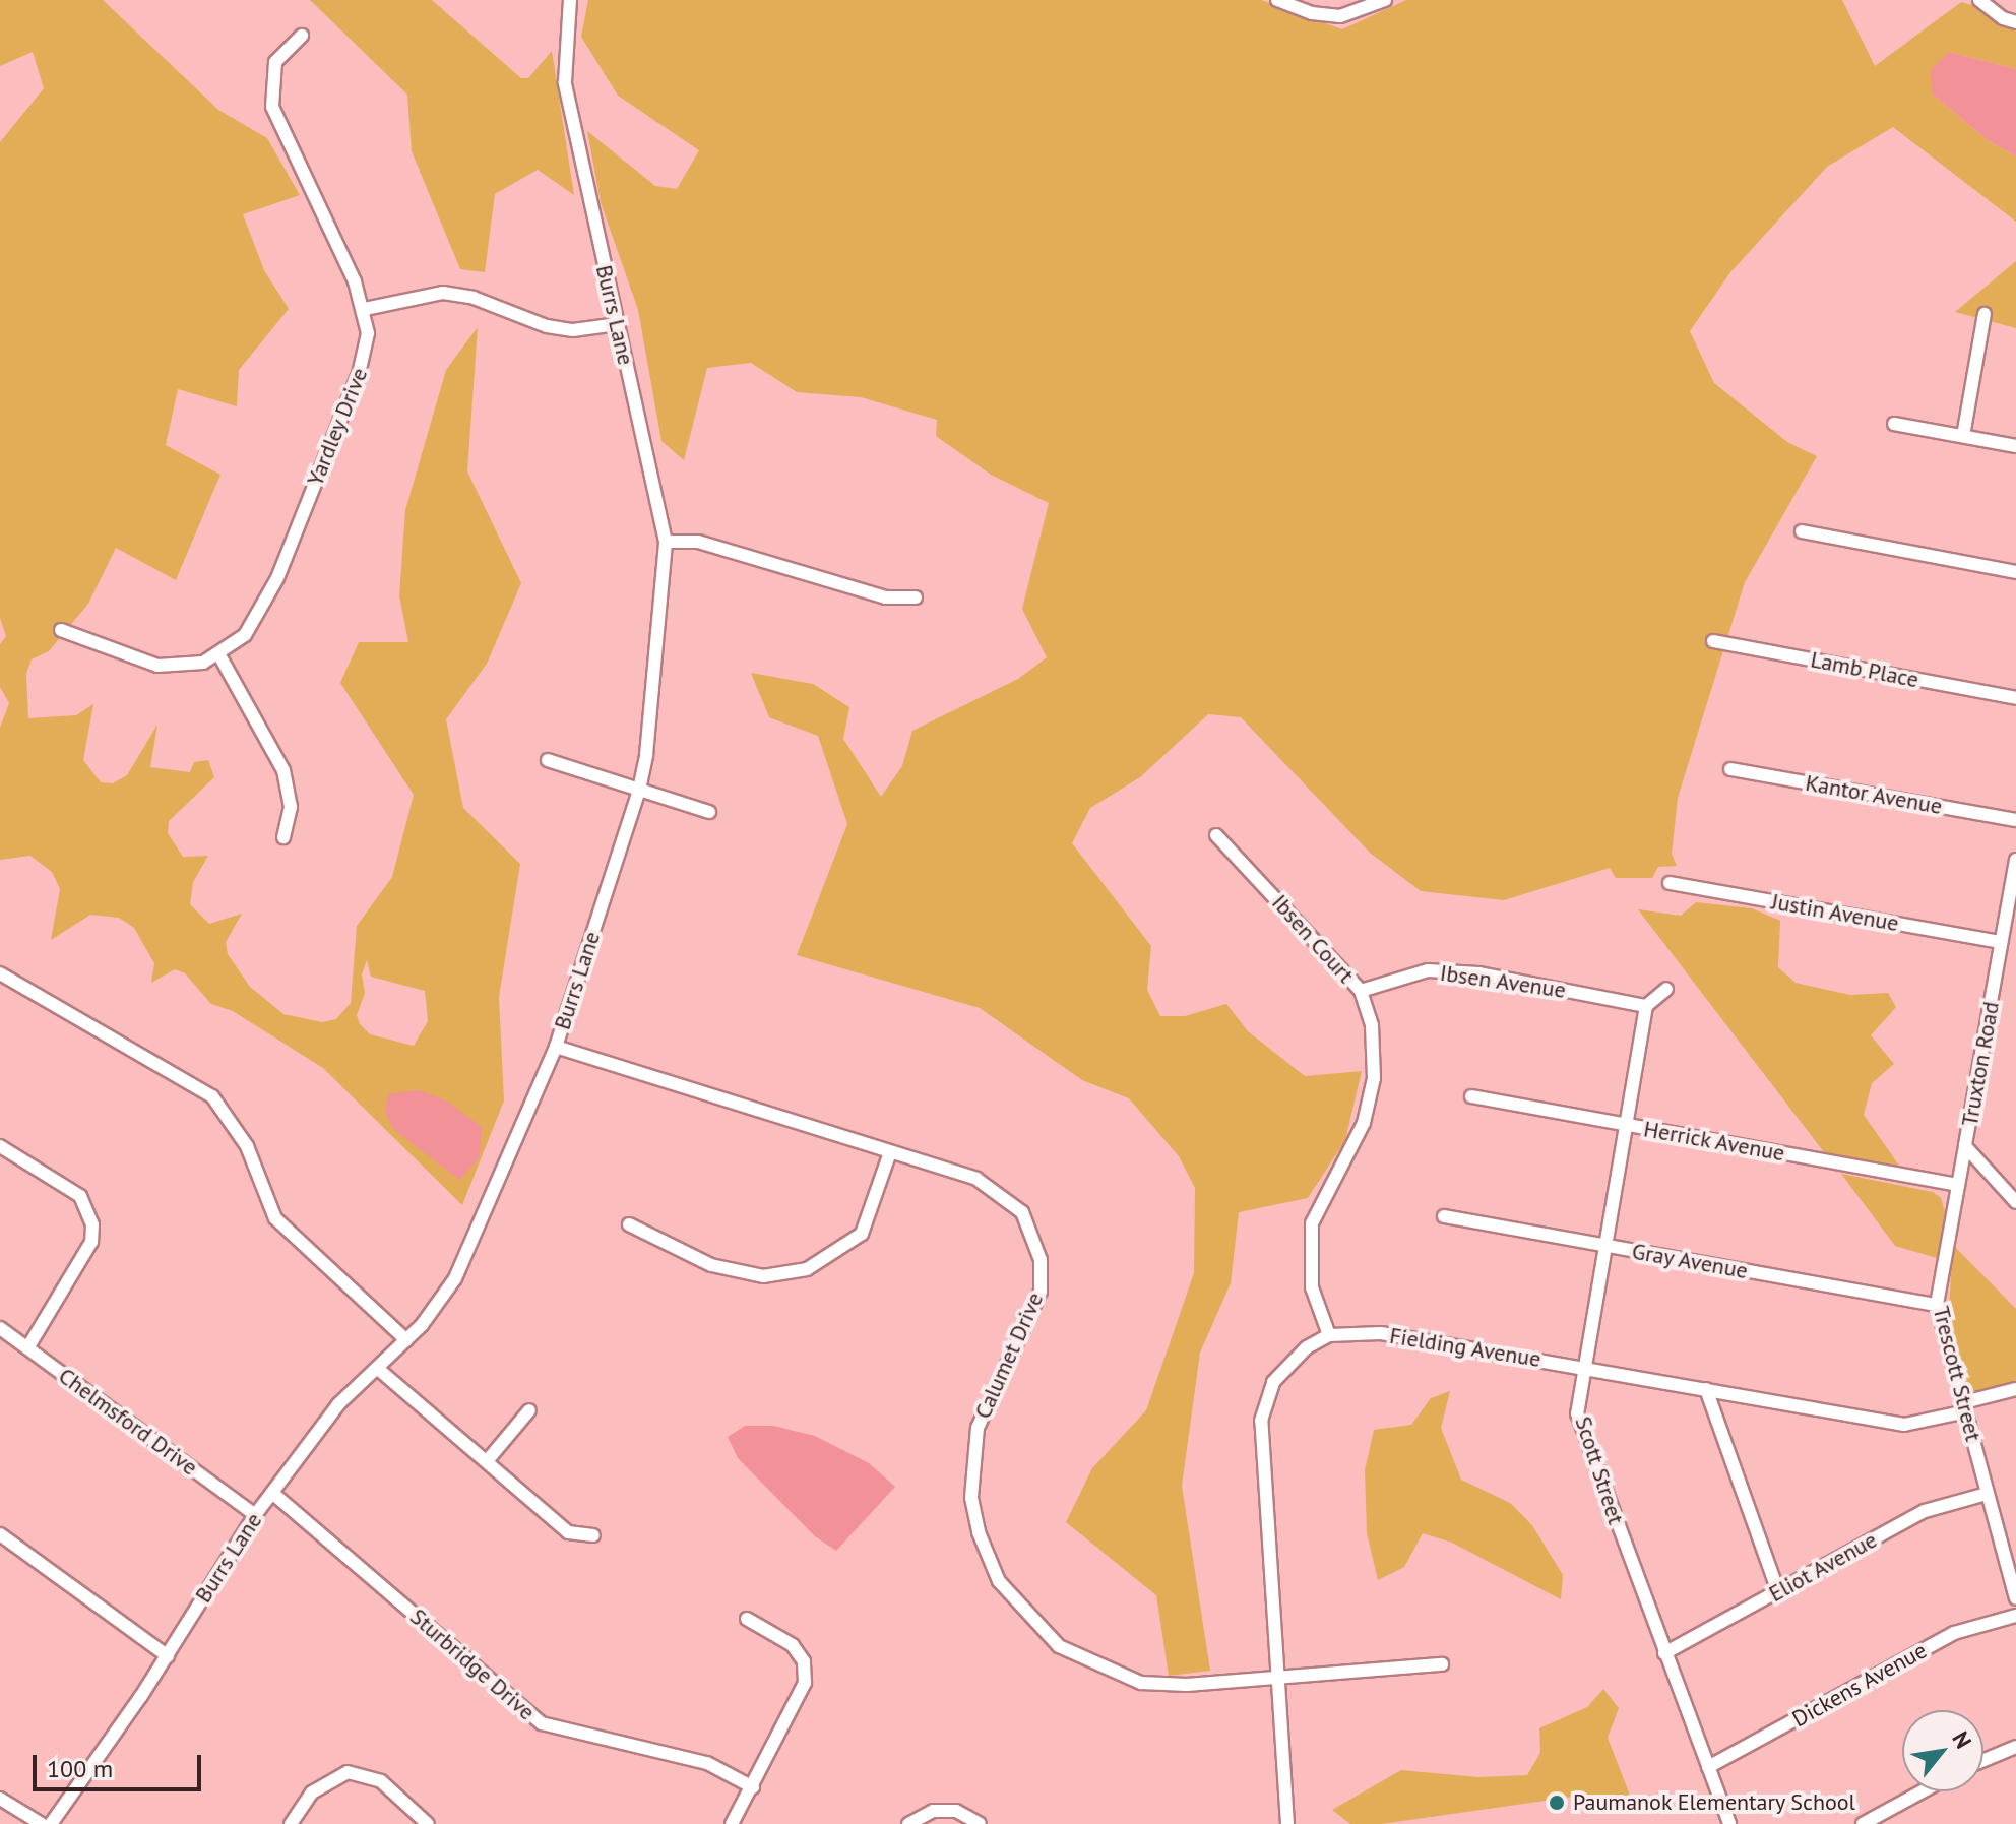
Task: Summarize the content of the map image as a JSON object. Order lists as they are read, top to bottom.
{
  "streets": {
    "street": [
      "Burrs Lane",
      "Yardley Drive",
      "Lamb Place",
      "Kantor Avenue",
      "Justin Avenue",
      "Ibsen Court",
      "Ibsen Avenue",
      "Truxton Road",
      "Herrick Avenue",
      "Gray Avenue",
      "Fielding Avenue",
      "Calumet Drive",
      "Trescott Street",
      "Chelmsford Drive",
      "Scott Street",
      "Eliot Avenue",
      "Sturbridge Drive",
      "Dickens Avenue"
    ]
  },
  "crossings": [
    ["Burrs Lane", "Calumet Drive"],
    ["Burrs Lane", "Chelmsford Drive"],
    ["Burrs Lane", "Sturbridge Drive"],
    ["Justin Avenue", "Truxton Road"],
    ["Ibsen Court", "Ibsen Avenue"],
    ["Ibsen Court", "Fielding Avenue"],
    ["Ibsen Avenue", "Scott Street"],
    ["Truxton Road", "Trescott Street"],
    ["Herrick Avenue", "Trescott Street"],
    ["Herrick Avenue", "Scott Street"],
    ["Gray Avenue", "Trescott Street"],
    ["Gray Avenue", "Scott Street"],
    ["Fielding Avenue", "Trescott Street"],
    ["Fielding Avenue", "Scott Street"],
    ["Trescott Street", "Eliot Avenue"],
    ["Scott Street", "Eliot Avenue"],
    ["Scott Street", "Dickens Avenue"]
  ],
  "places": ["Paumanok Elementary School"],
  "scale_bar": "100 m",
  "north": "top right"
}
